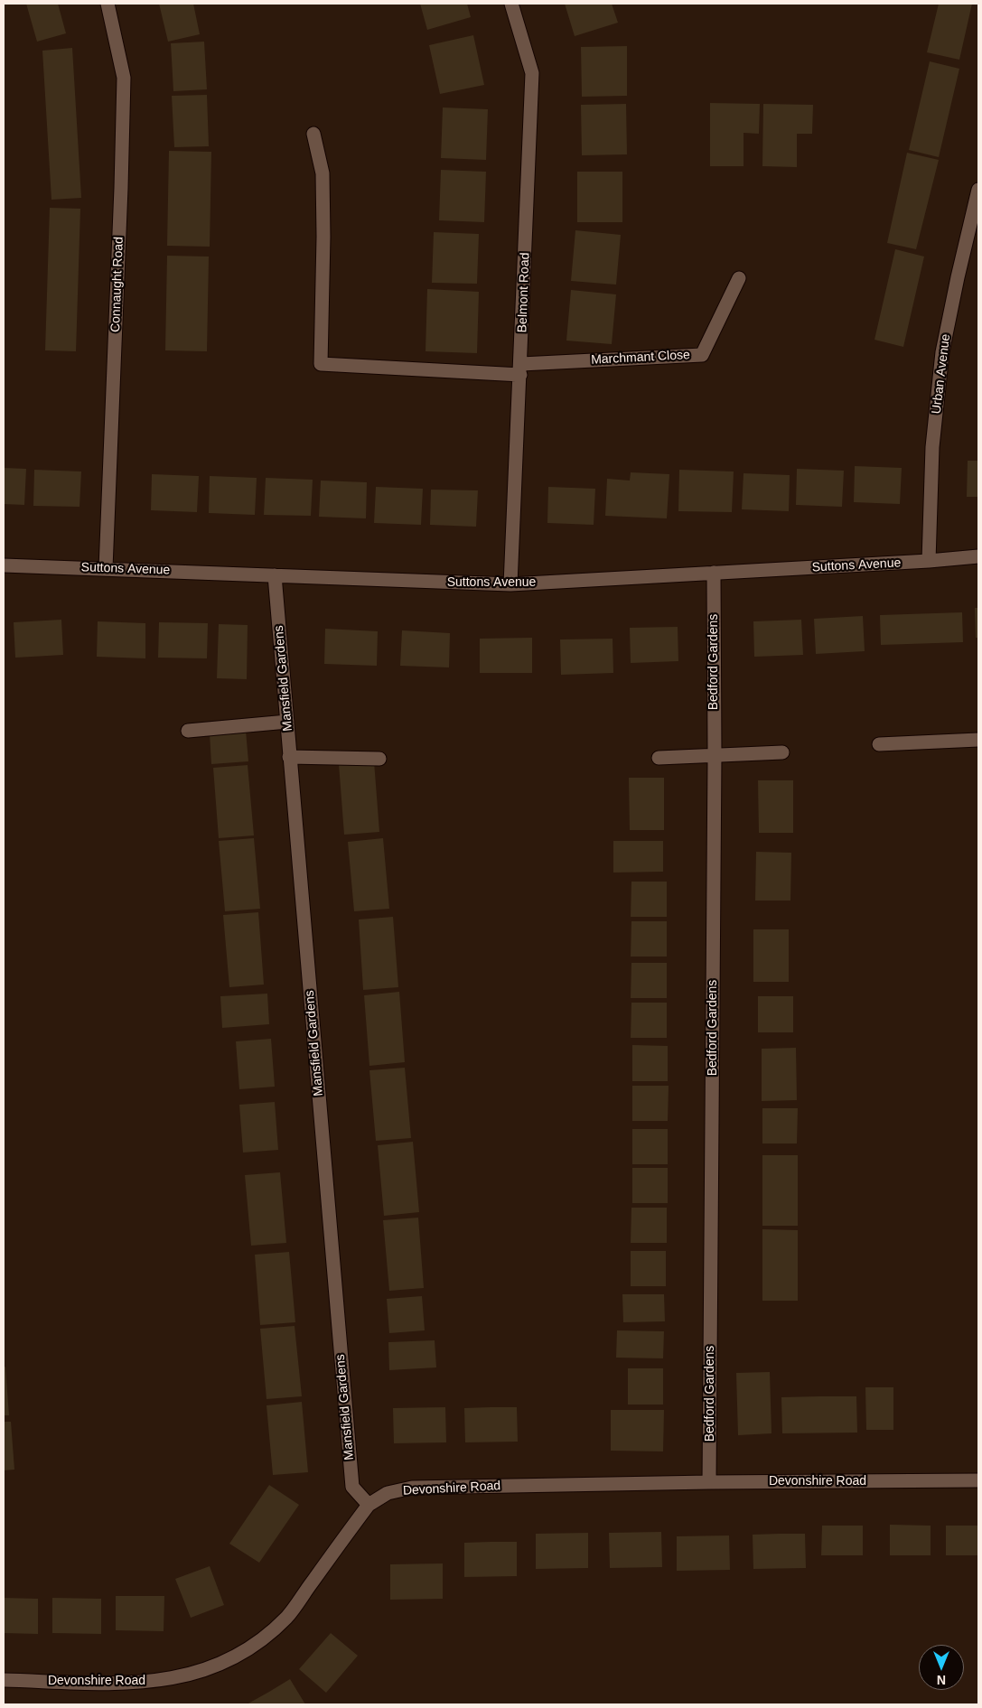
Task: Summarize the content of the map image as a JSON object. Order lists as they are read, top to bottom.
{
  "streets": {
    "street": [
      "Connaught Road",
      "Belmont Road",
      "Marchmant Close",
      "Urban Avenue",
      "Suttons Avenue",
      "Bedford Gardens",
      "Mansfield Gardens",
      "Devonshire Road"
    ]
  },
  "crossings": [
    ["Connaught Road", "Suttons Avenue"],
    ["Belmont Road", "Marchmant Close"],
    ["Belmont Road", "Suttons Avenue"],
    ["Urban Avenue", "Suttons Avenue"],
    ["Suttons Avenue", "Bedford Gardens"],
    ["Suttons Avenue", "Mansfield Gardens"],
    ["Bedford Gardens", "Devonshire Road"],
    ["Mansfield Gardens", "Devonshire Road"]
  ],
  "north": "bottom"
}
